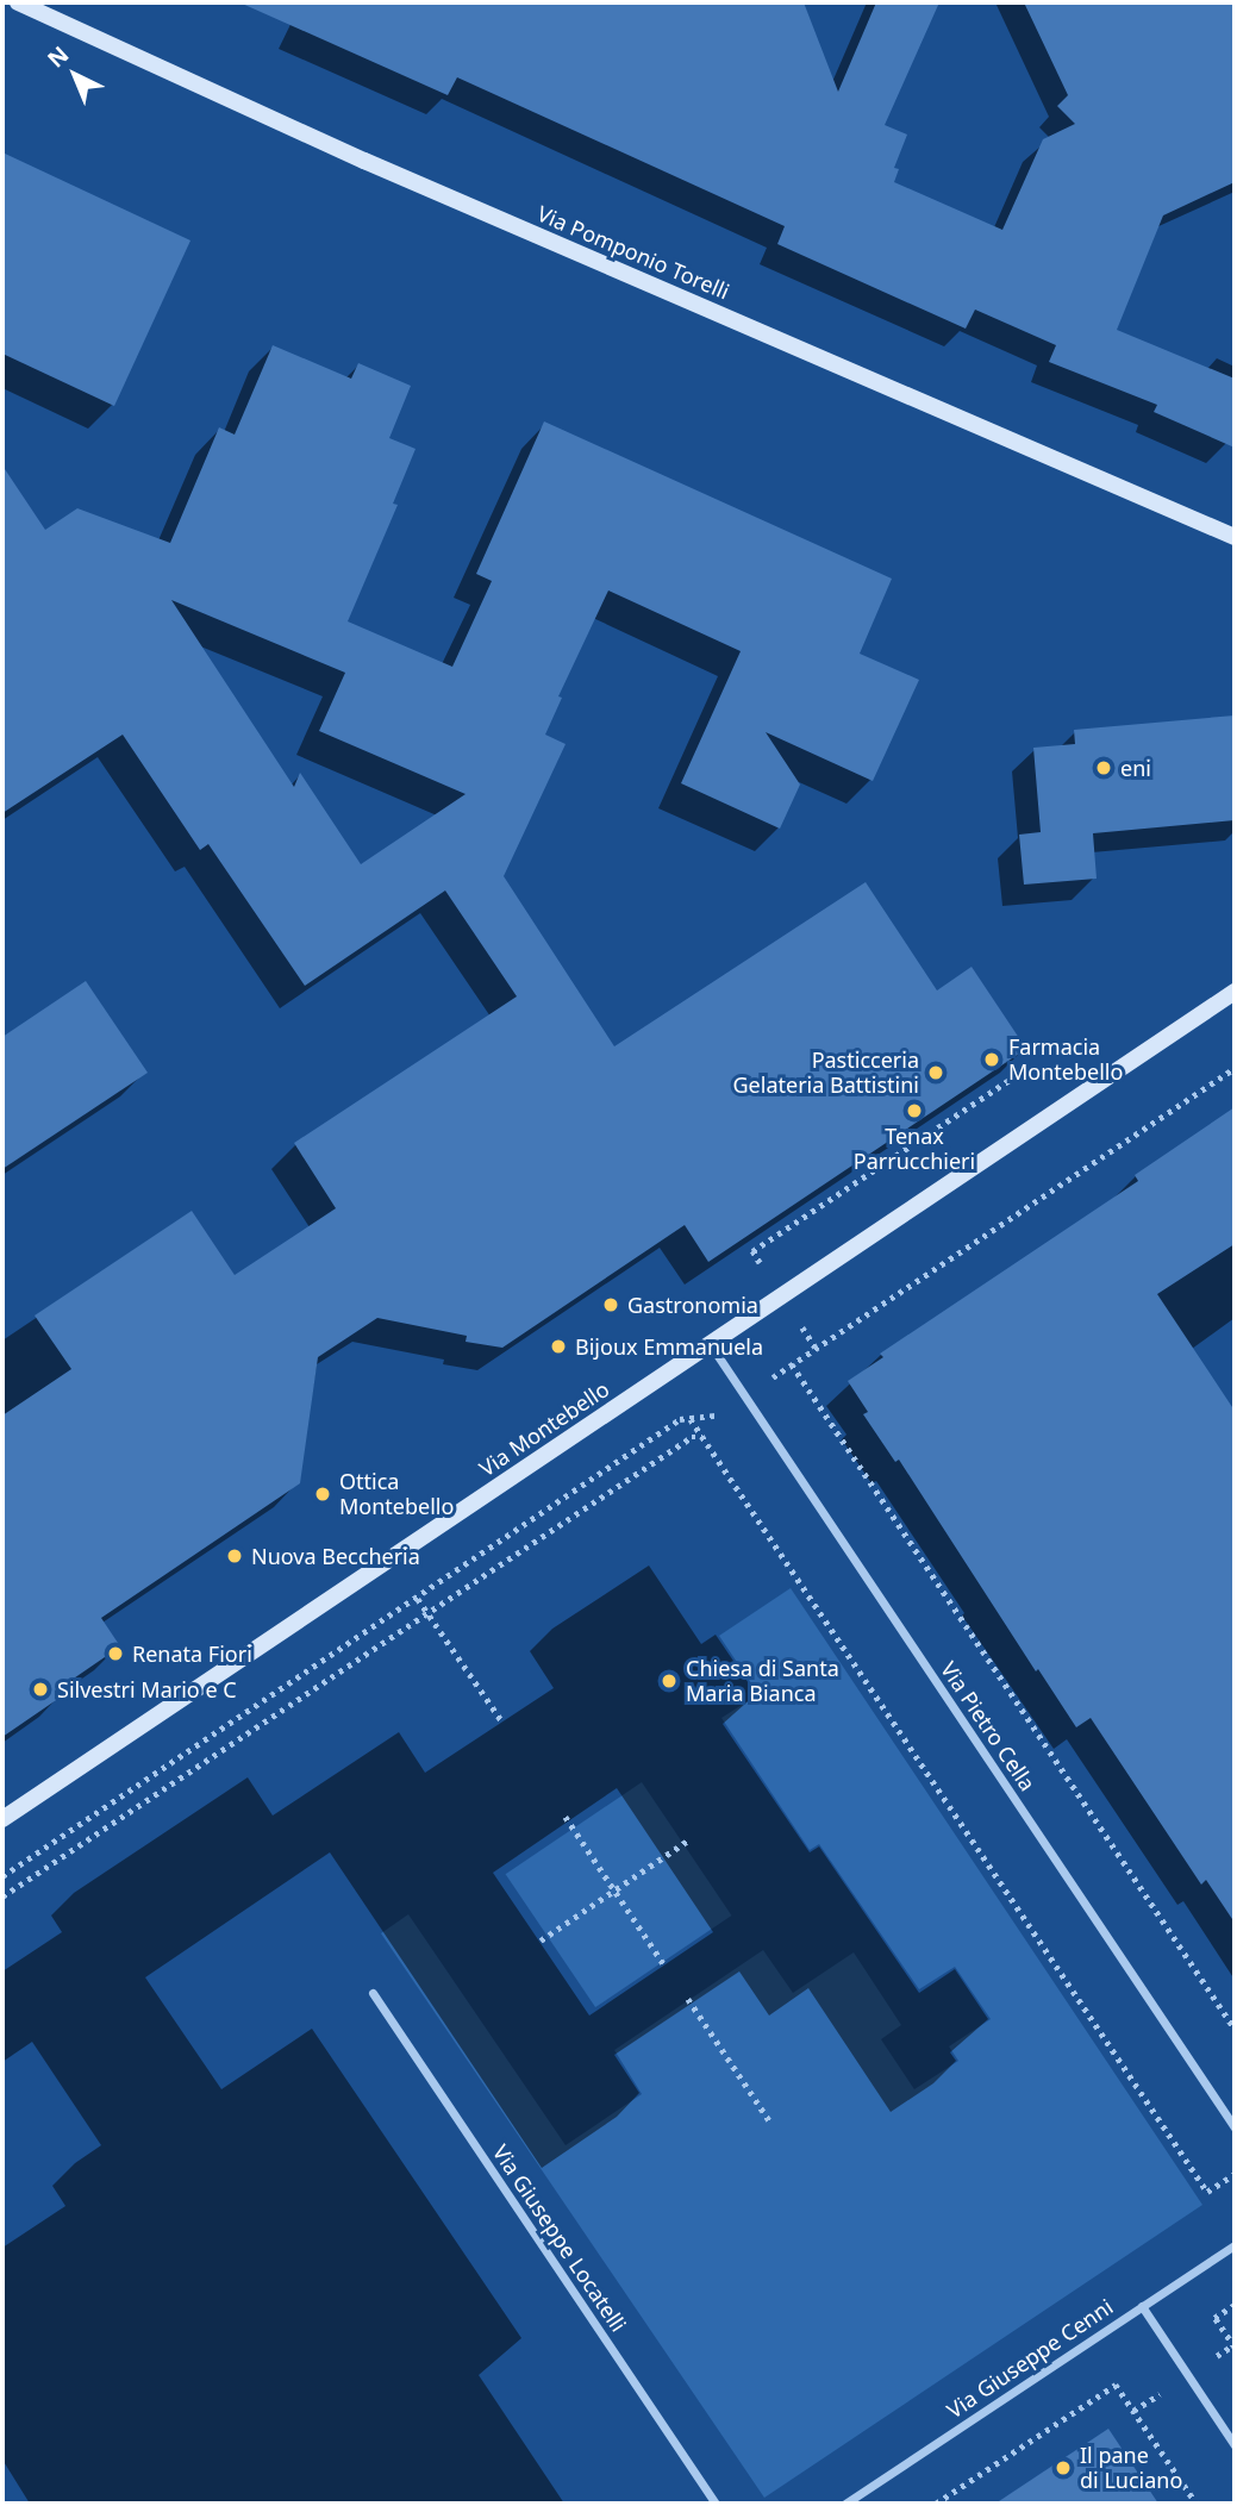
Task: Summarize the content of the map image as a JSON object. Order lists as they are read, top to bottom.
{
  "streets": {
    "street": [
      "Via Pomponio Torelli",
      "Via Montebello",
      "Via Pietro Cella",
      "Via Giuseppe Locatelli",
      "Via Giuseppe Cenni"
    ]
  },
  "crossings": [
    ["Via Montebello", "Via Pietro Cella"]
  ],
  "places": [
    "eni",
    "Farmacia Montebello",
    "Pasticceria Gelateria Battistini",
    "Tenax Parrucchieri",
    "Gastronomia",
    "Bijoux Emmanuela",
    "Ottica Montebello",
    "Nuova Beccheria",
    "Renata Fiori",
    "Chiesa di Santa Maria Bianca",
    "Silvestri Mario e C",
    "Il pane di Luciano"
  ],
  "north": "top left"
}
